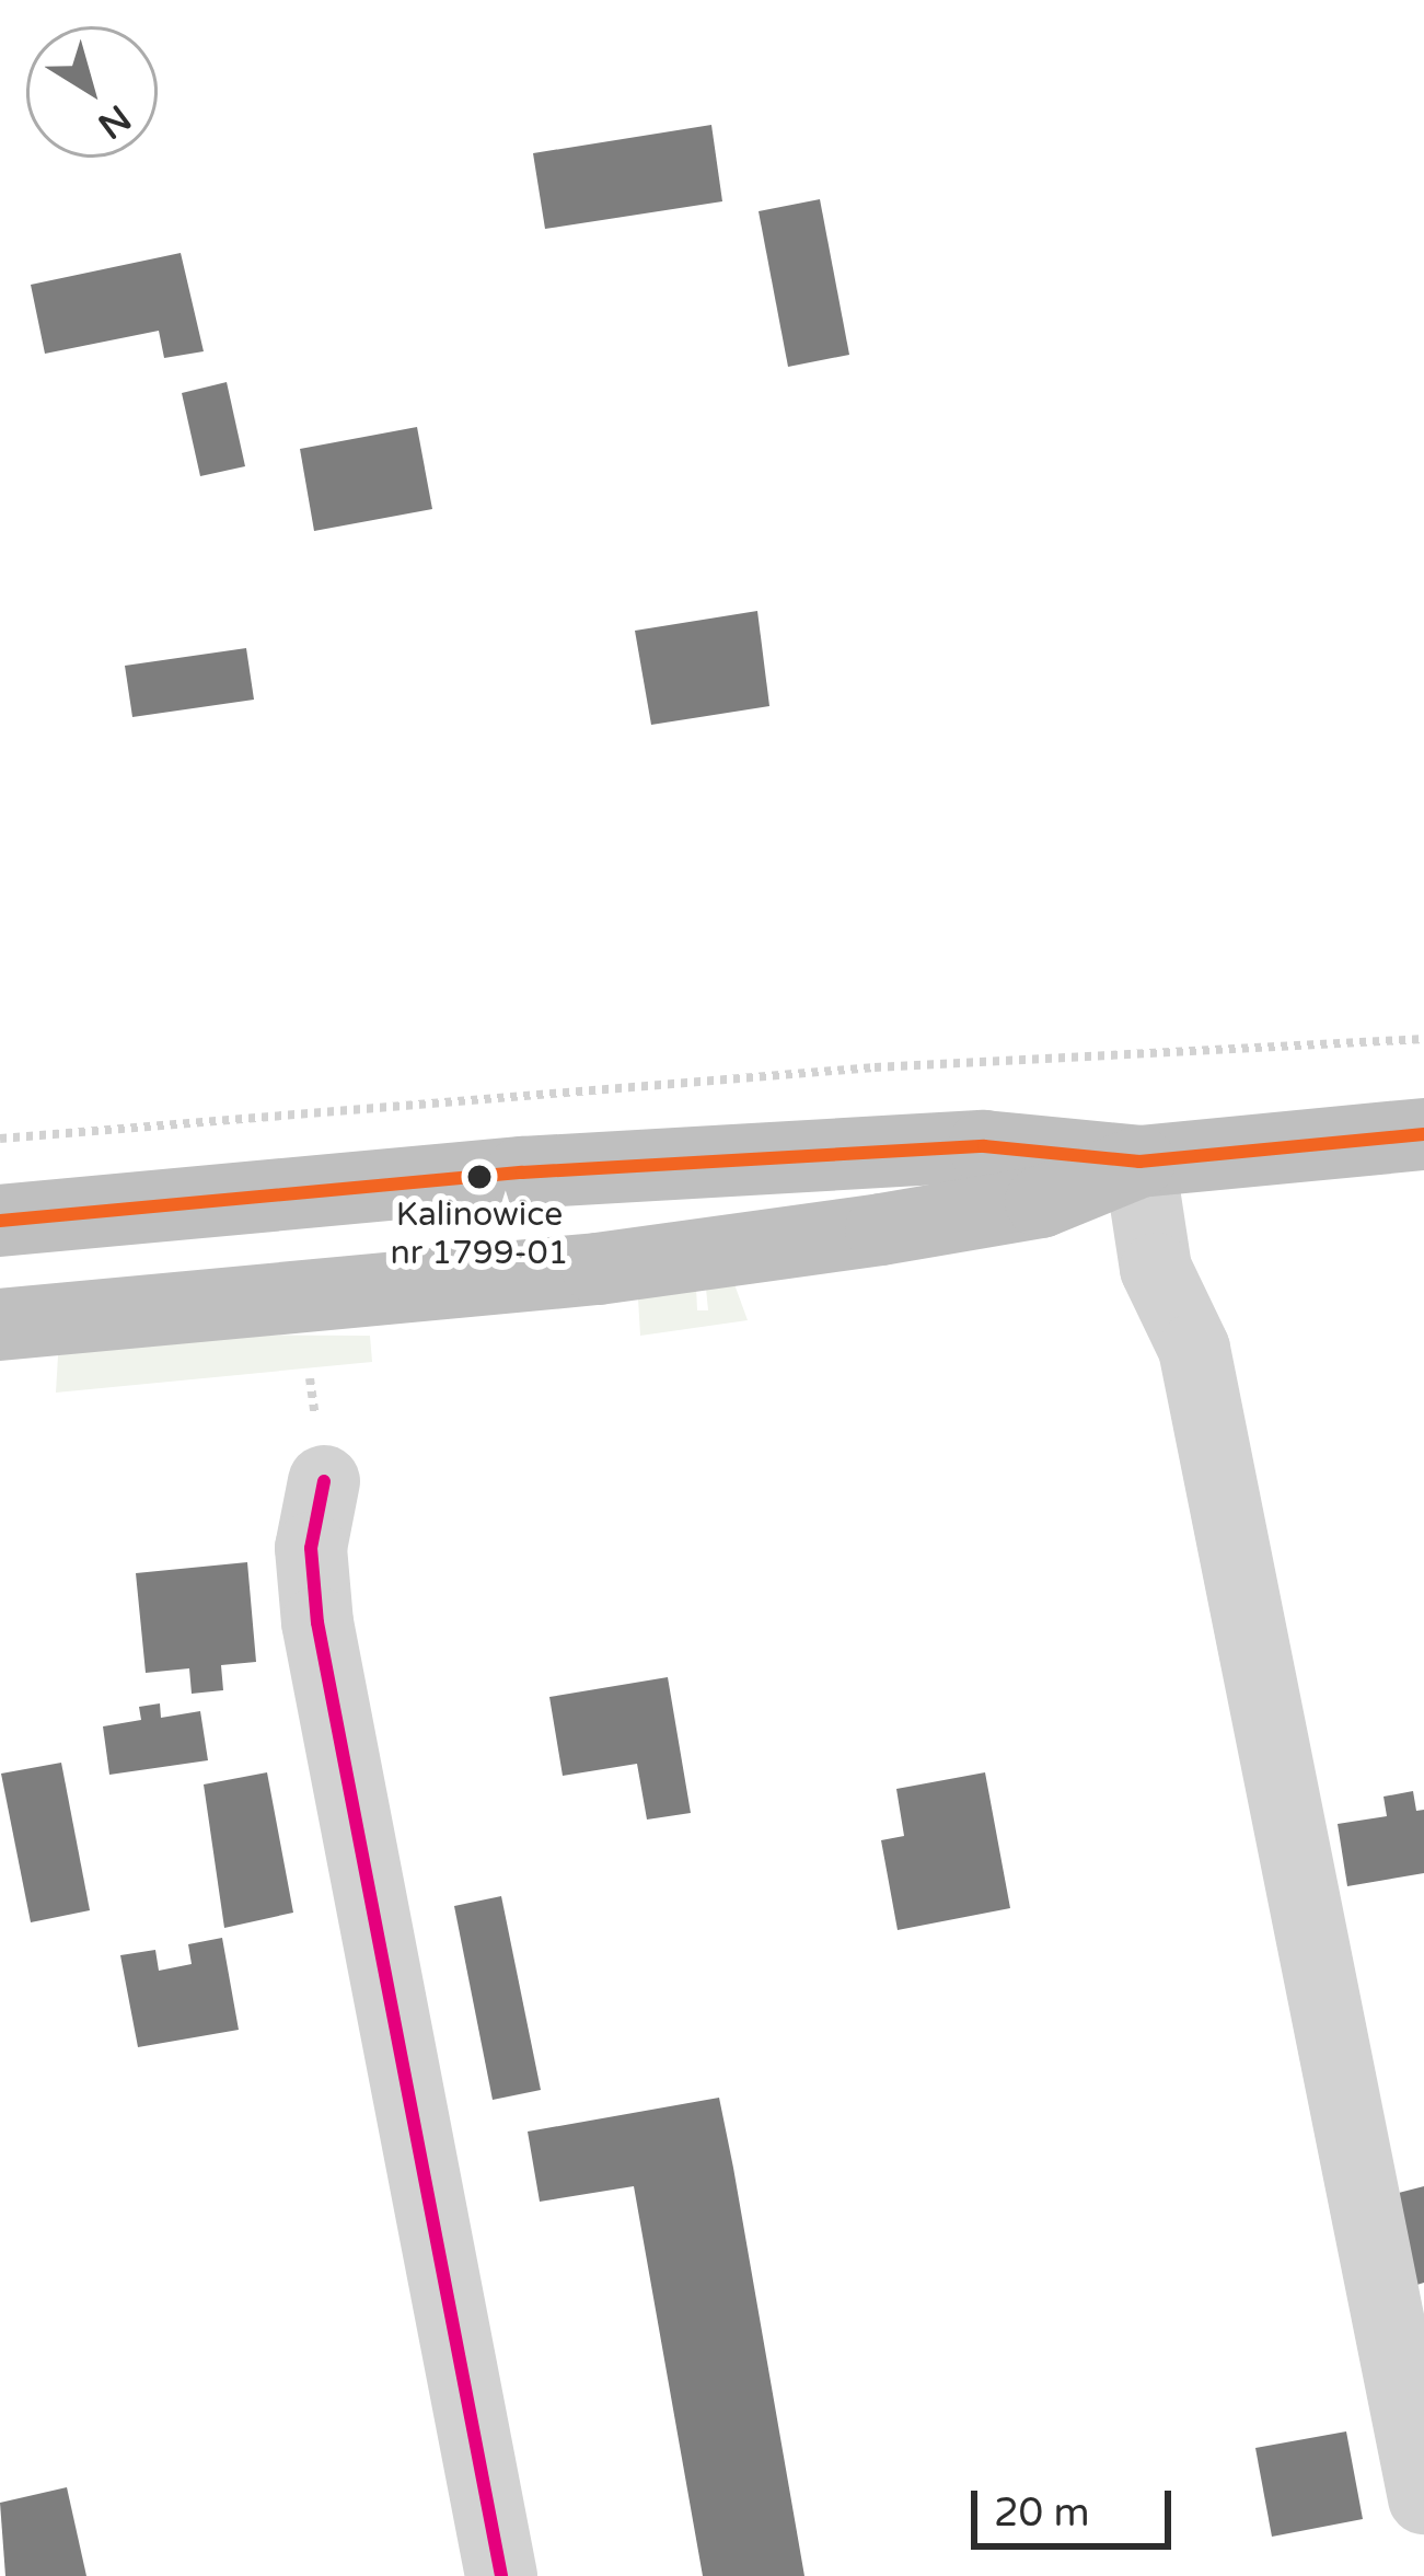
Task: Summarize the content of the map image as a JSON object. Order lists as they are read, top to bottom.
{
  "places": ["Kalinowice nr 1799-01"],
  "scale_bar": "20 m",
  "north": "bottom right"
}
